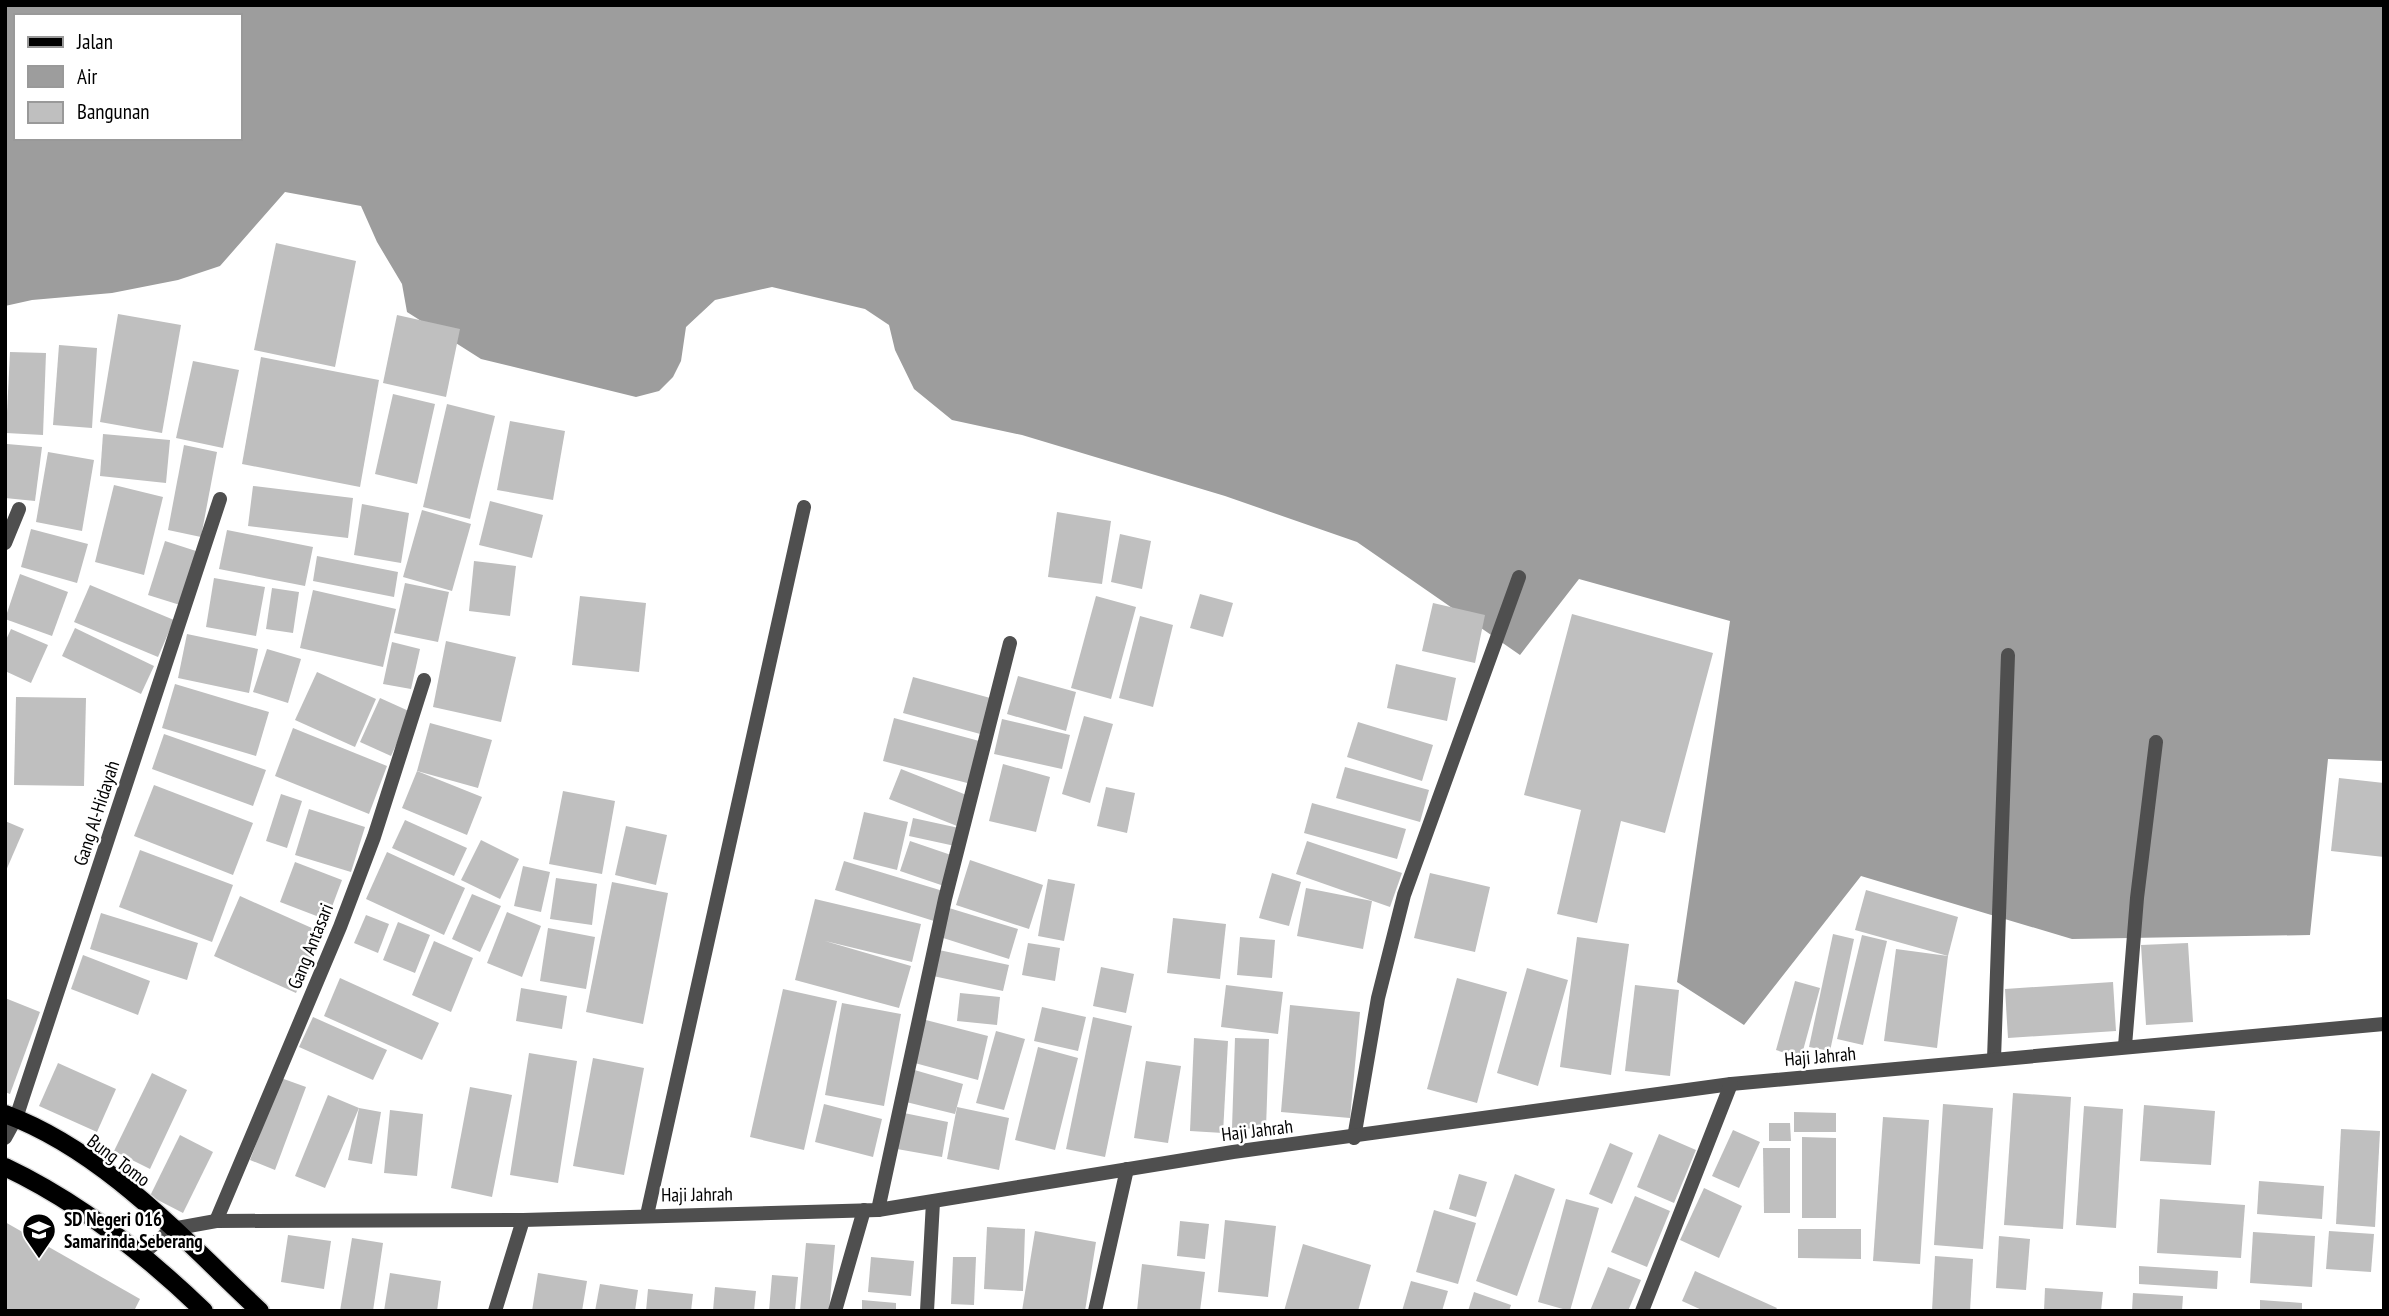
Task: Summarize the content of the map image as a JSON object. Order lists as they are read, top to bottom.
{
  "streets": {
    "main road": ["Bung Tomo"],
    "street": ["Gang Al-Hidayah", "Gang Antasari", "Haji Jahrah"]
  },
  "crossings": [
    ["Gang Al-Hidayah", "Bung Tomo"],
    ["Gang Antasari", "Haji Jahrah"],
    ["Haji Jahrah", "Bung Tomo"]
  ],
  "places": {
    "school or university": ["SD Negeri 016 Samarinda Seberang"]
  },
  "legend": ["Jalan", "Air", "Bangunan"]
}
